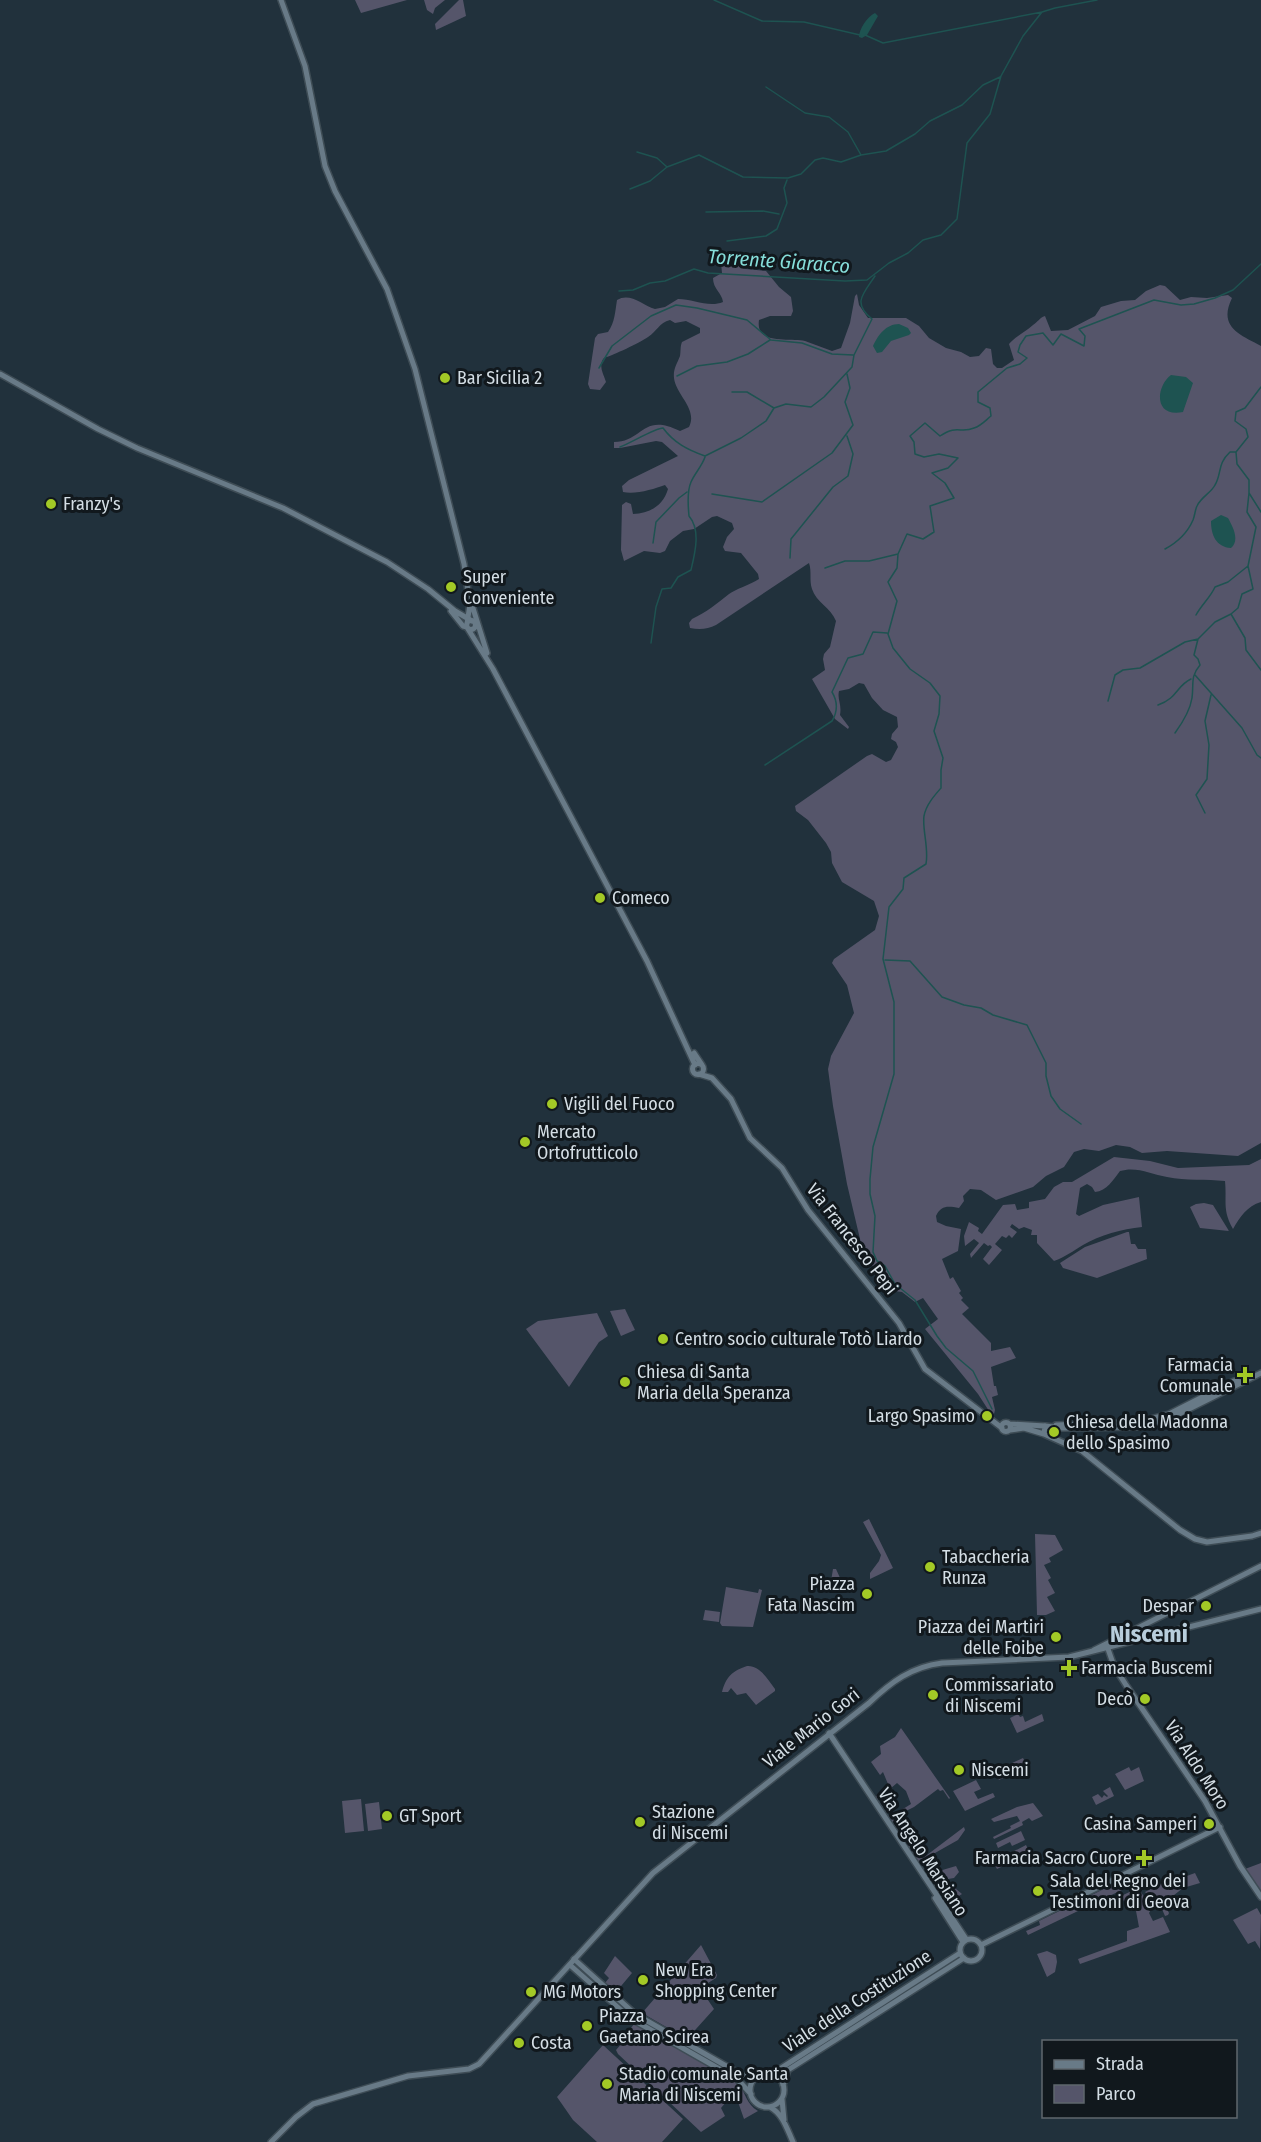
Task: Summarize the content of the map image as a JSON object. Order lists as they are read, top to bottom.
{
  "streets": {
    "main road": [
      "Via Francesco Pepi",
      "Viale Mario Gori",
      "Via Aldo Moro",
      "Via Angelo Marsiano",
      "Viale della Costituzione"
    ]
  },
  "crossings": [
    ["Viale Mario Gori", "Via Aldo Moro"],
    ["Viale Mario Gori", "Via Angelo Marsiano"],
    ["Via Angelo Marsiano", "Viale della Costituzione"]
  ],
  "districts": ["Niscemi"],
  "water": ["Torrente Giaracco"],
  "places": {
    "other": [
      "Bar Sicilia 2",
      "Franzy's",
      "Super Conveniente",
      "Comeco",
      "Vigili del Fuoco",
      "Mercato Ortofrutticolo",
      "Centro socio culturale Totò Liardo",
      "Chiesa di Santa Maria della Speranza",
      "Largo Spasimo",
      "Chiesa della Madonna dello Spasimo",
      "Tabaccheria Runza",
      "Piazza Fata Nascim",
      "Despar",
      "Piazza dei Martiri delle Foibe",
      "Commissariato di Niscemi",
      "Decò",
      "Niscemi",
      "GT Sport",
      "Stazione di Niscemi",
      "Casina Samperi",
      "Sala del Regno dei Testimoni di Geova",
      "New Era Shopping Center",
      "MG Motors",
      "Piazza Gaetano Scirea",
      "Costa",
      "Stadio comunale Santa Maria di Niscemi"
    ],
    "health": ["Farmacia Comunale", "Farmacia Buscemi", "Farmacia Sacro Cuore"]
  },
  "legend": ["Strada", "Parco"]
}
